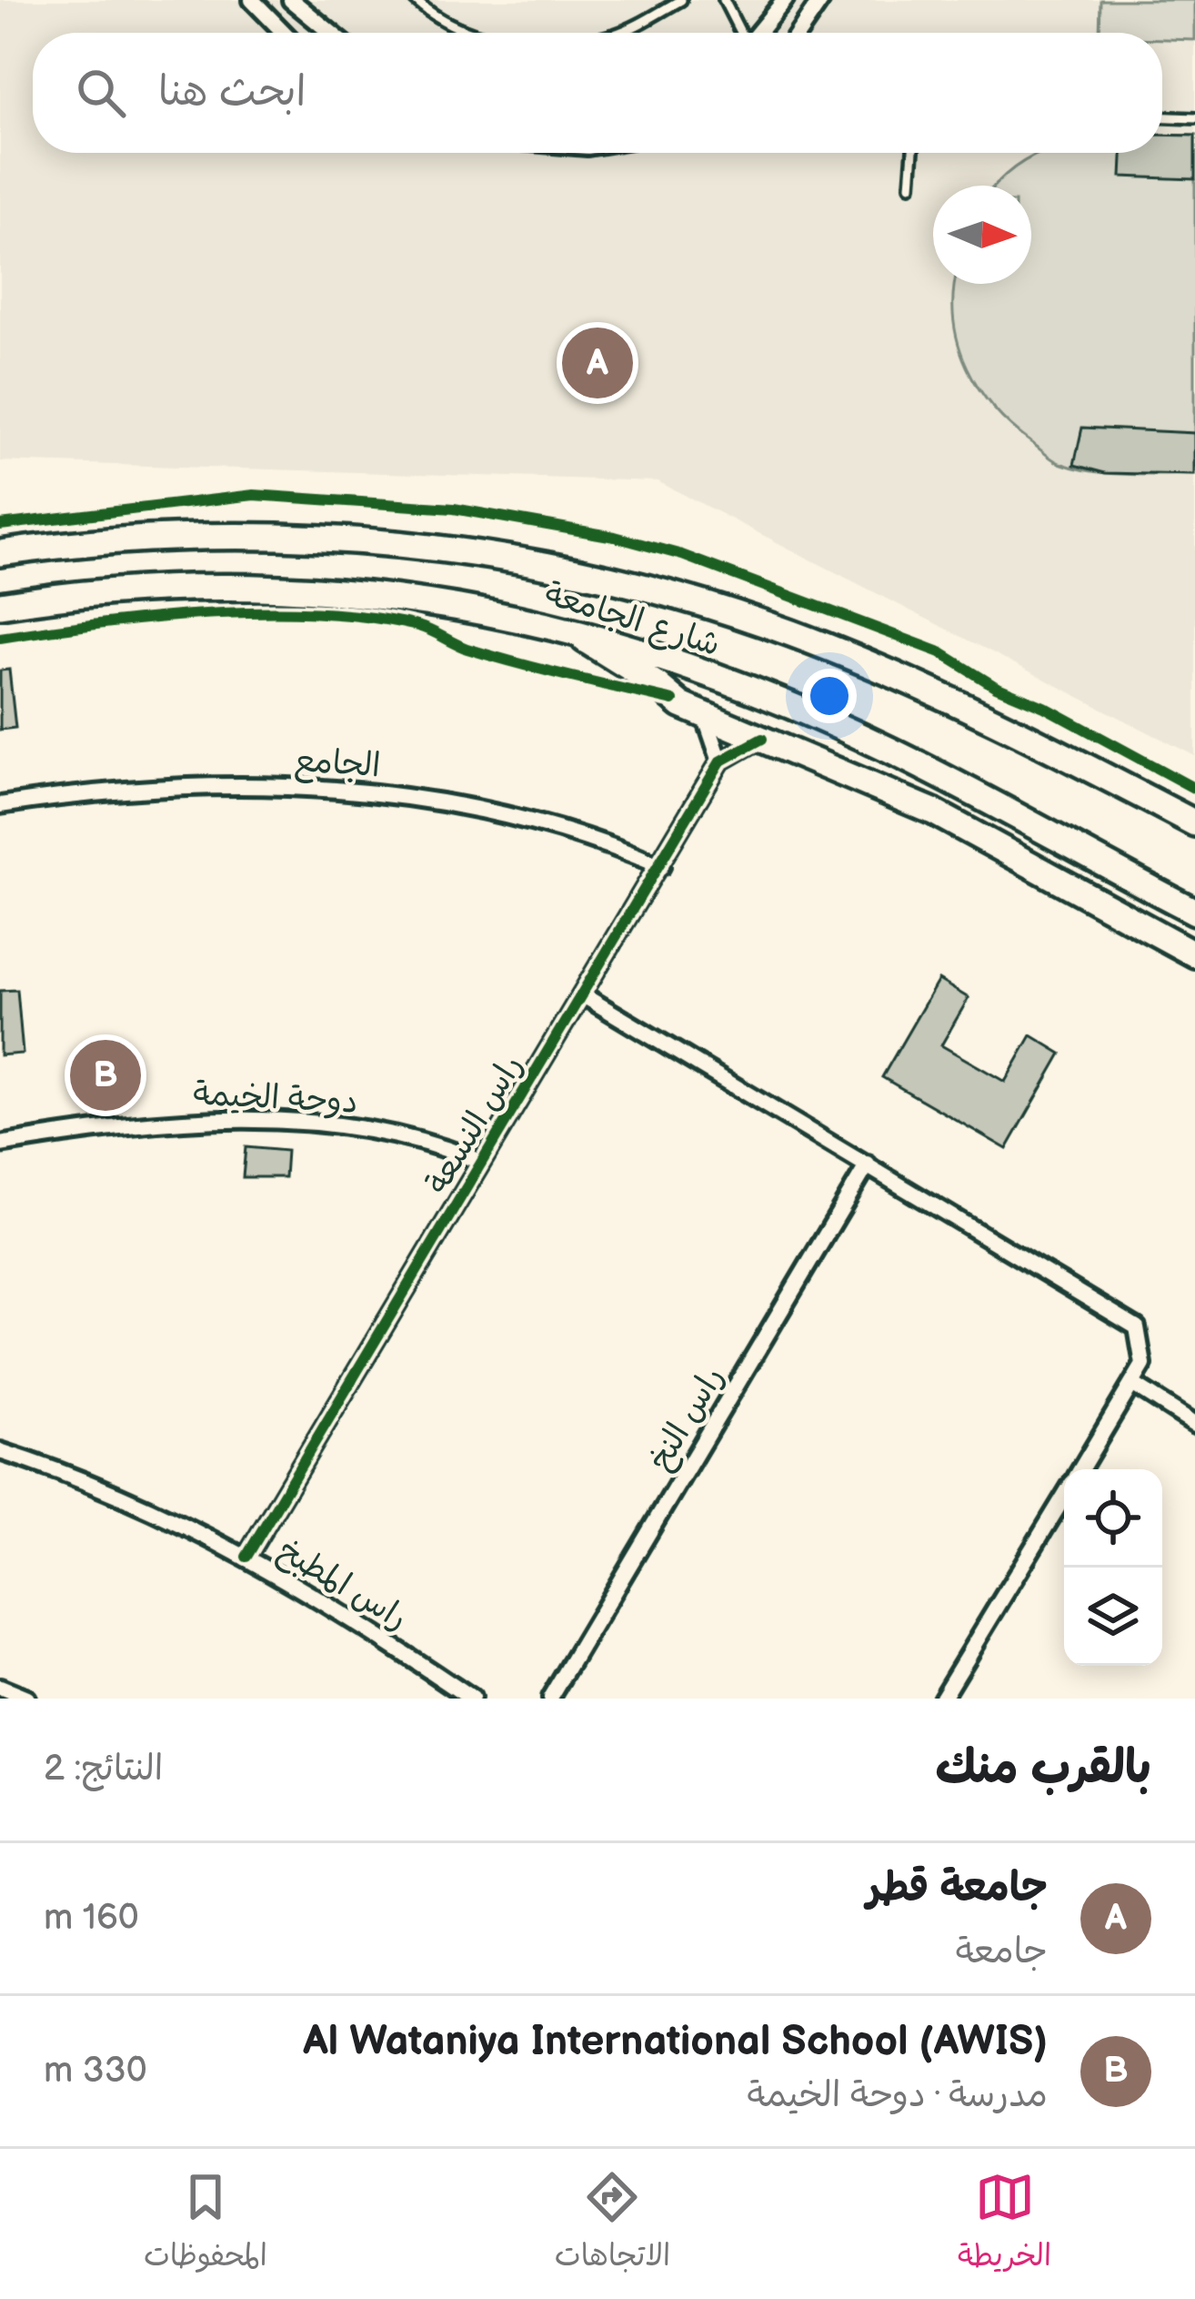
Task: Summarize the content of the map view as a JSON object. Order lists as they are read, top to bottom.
{
  "streets": {
    "main road": ["شارع الجامعة"],
    "street": [
      "الجامع",
      "دوحة الخيمة",
      "راس النسعة",
      "راس النخ",
      "راس المطبخ"
    ]
  },
  "crossings": [
    ["الجامع", "راس النسعة"],
    ["دوحة الخيمة", "راس النسعة"],
    ["راس النسعة", "راس المطبخ"]
  ],
  "north": "right",
  "page": {
    "search": "ابحث هنا",
    "pins": ["A", "B"],
    "heading": ["بالقرب منك", "النتائج: 2"],
    "list": [
      {
        "mark": "A",
        "name": "جامعة قطر",
        "note": "جامعة",
        "value": "160 m"
      },
      {
        "mark": "B",
        "name": "Al Wataniya International School (AWIS)",
        "note": "مدرسة · دوحة الخيمة",
        "value": "330 m"
      }
    ],
    "nav": ["الخريطة", "الاتجاهات", "المحفوظات"]
  }
}
